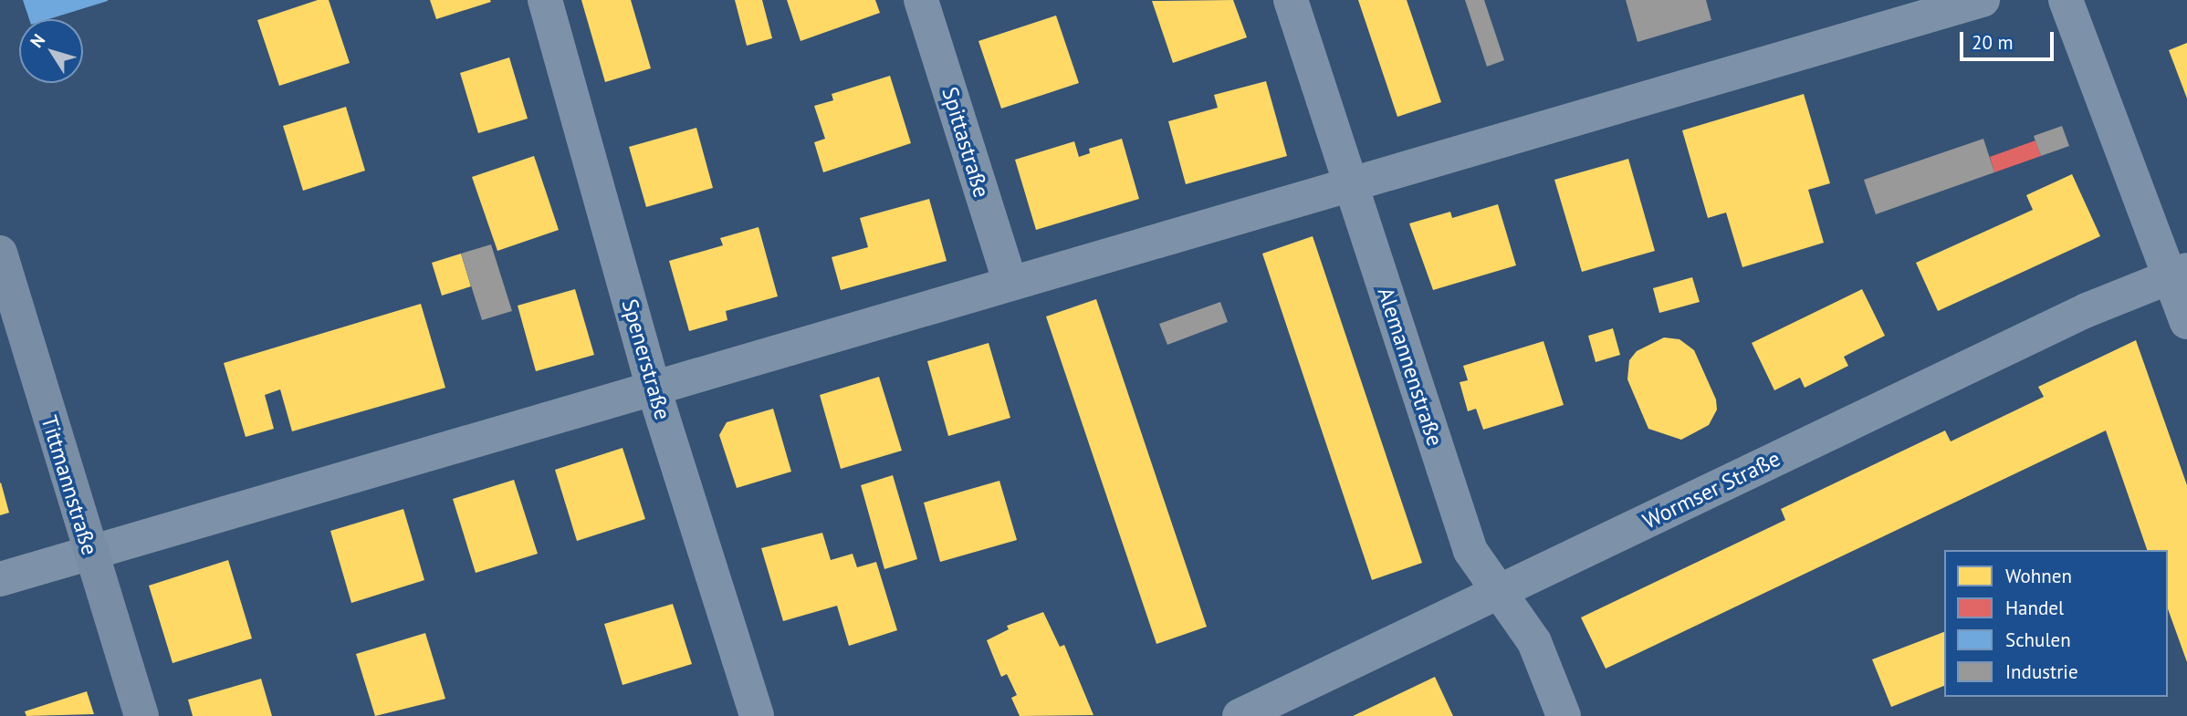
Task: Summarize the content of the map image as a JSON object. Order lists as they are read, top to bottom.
{
  "streets": {
    "street": [
      "Spittastraße",
      "Spenerstraße",
      "Alemannenstraße",
      "Tittmannstraße",
      "Wormser Straße"
    ]
  },
  "crossings": [
    ["Alemannenstraße", "Wormser Straße"]
  ],
  "legend": [
    "Wohnen",
    "Handel",
    "Schulen",
    "Industrie"
  ],
  "scale_bar": "20 m",
  "north": "top left"
}
